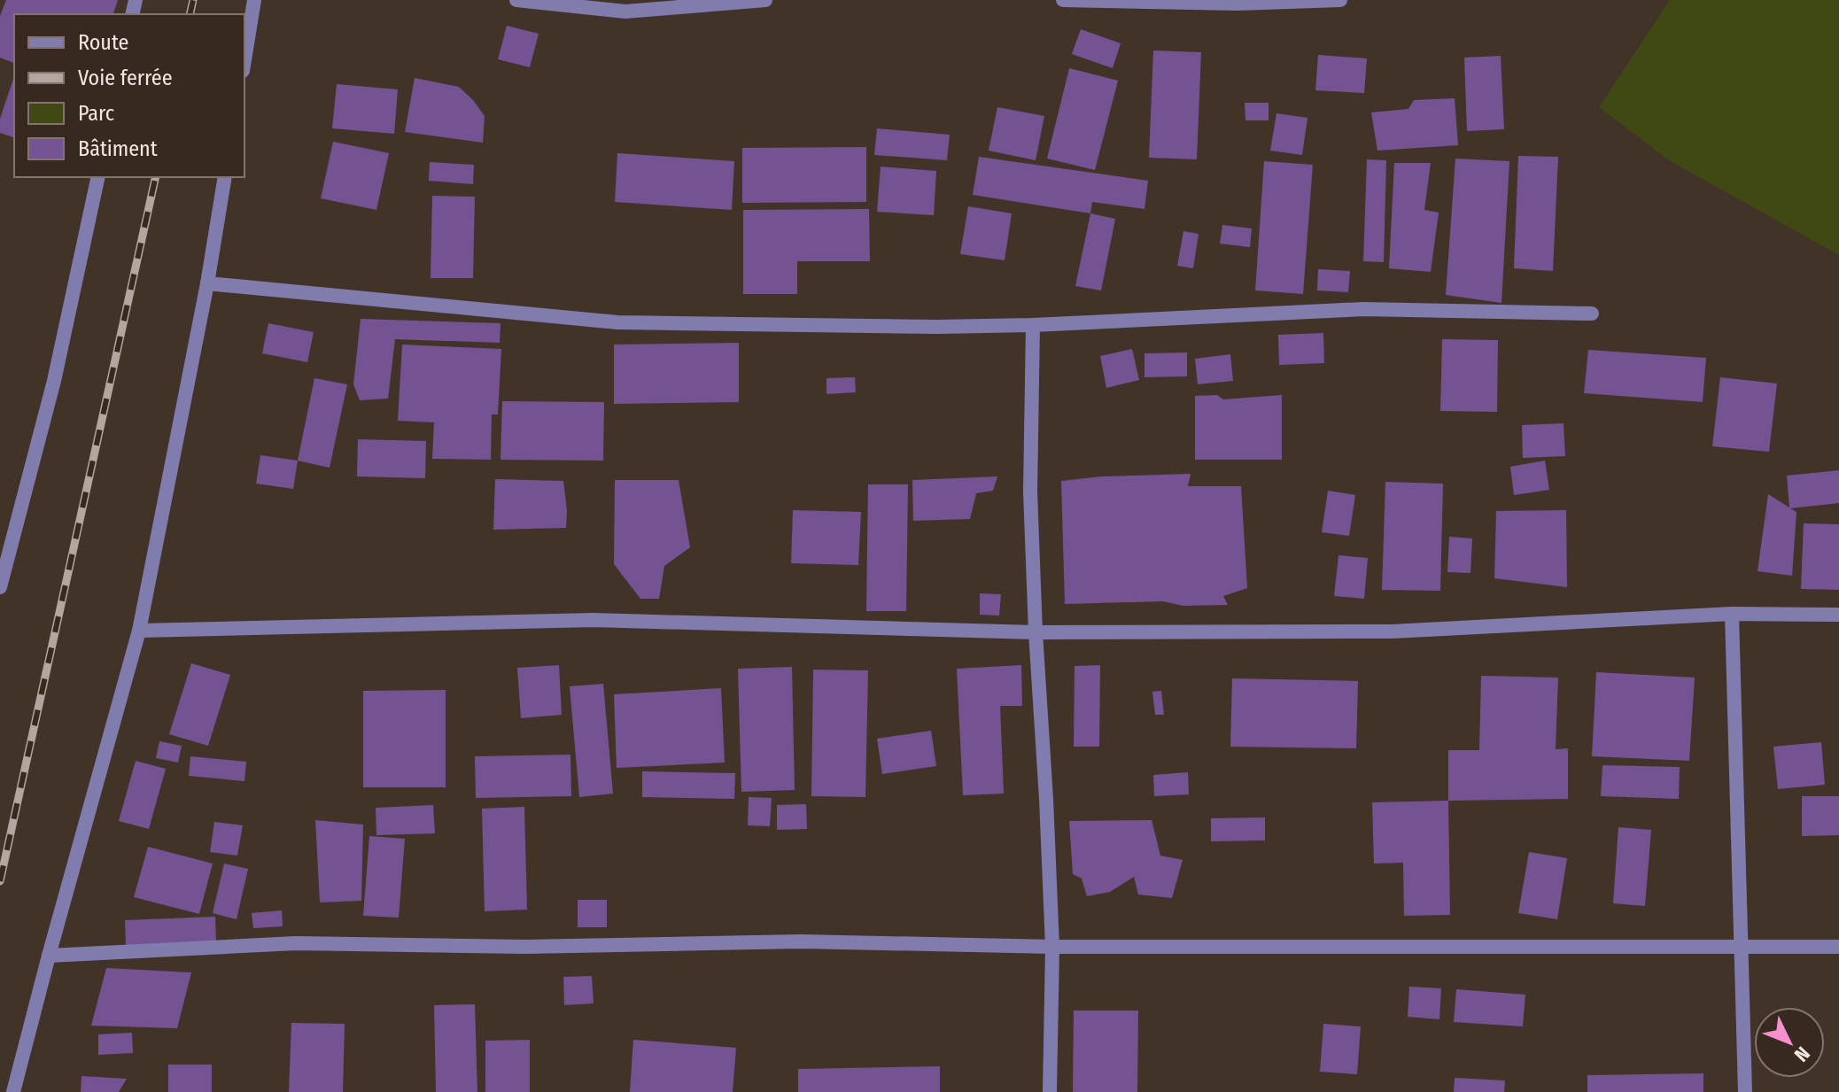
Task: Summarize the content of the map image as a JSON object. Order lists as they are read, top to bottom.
{
  "legend": [
    "Route",
    "Voie ferrée",
    "Parc",
    "Bâtiment"
  ],
  "north": "bottom right"
}
